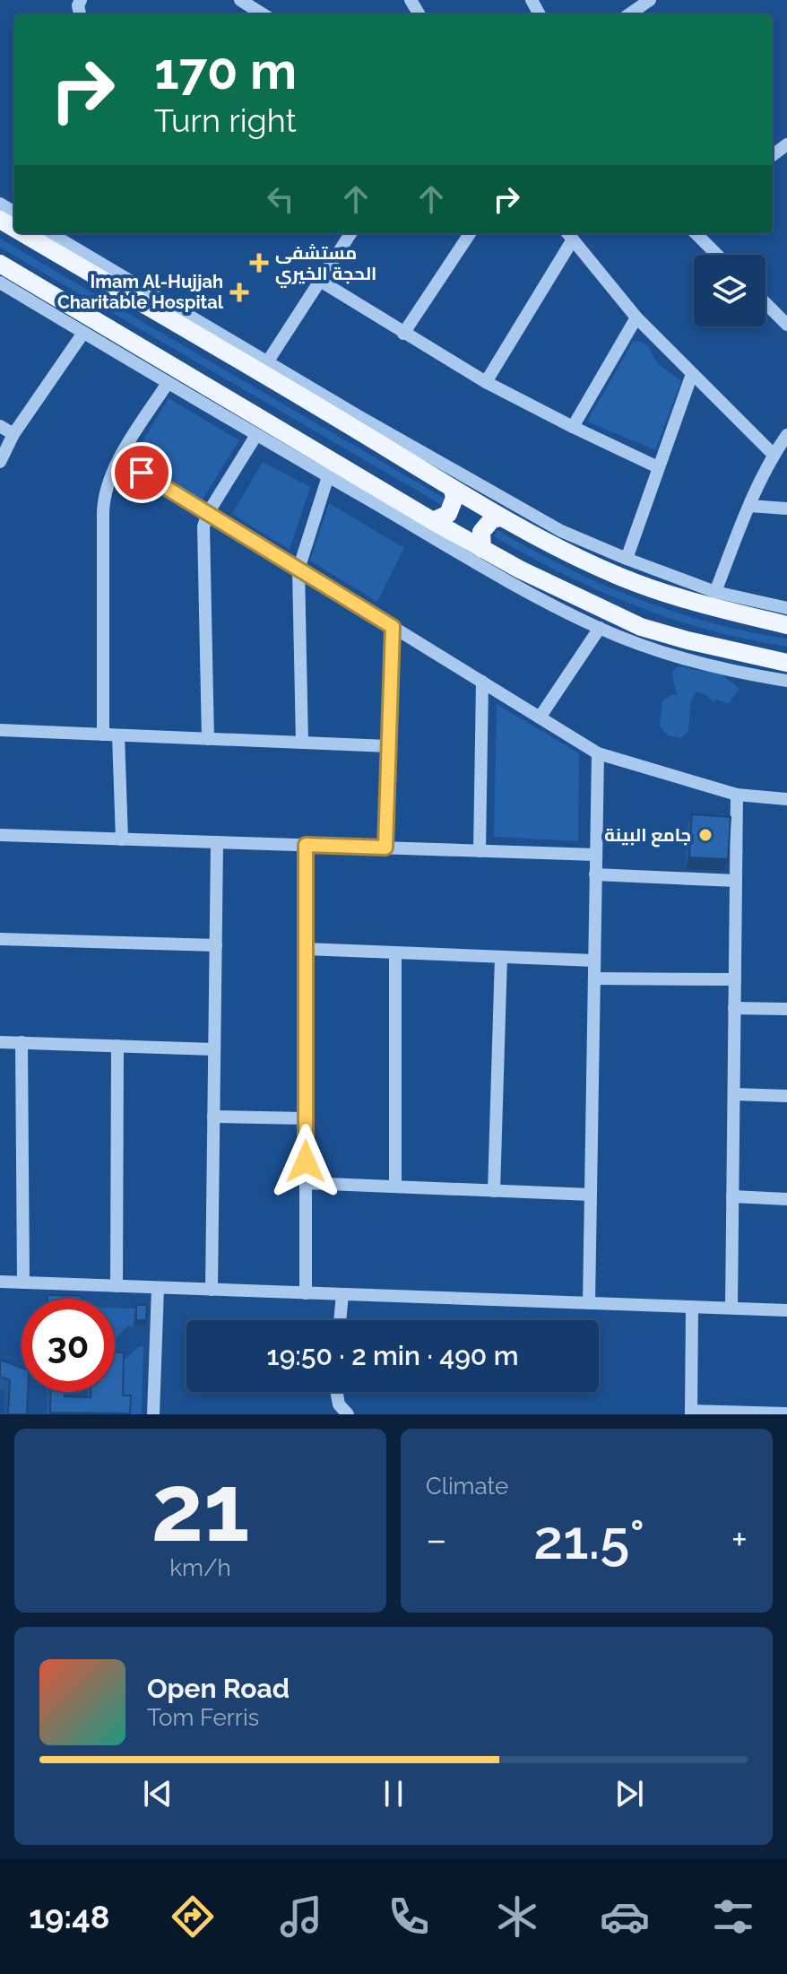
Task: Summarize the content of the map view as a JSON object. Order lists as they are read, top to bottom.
{
  "places": {
    "health": ["مستشفى الحجة الخيري", "Imam Al-Hujjah Charitable Hospital"],
    "other": ["جامع البينة"]
  },
  "page": {
    "turn": ["170 m", "Turn right"],
    "limit": "30",
    "trip": "19:50 · 2 min · 490 m",
    "tile": [
      ["21", "km/h"],
      "Climate"
    ],
    "heat": ["−", "21.5°", "+"],
    "song": ["Open Road", "Tom Ferris"],
    "tabs": "19:48"
  }
}
